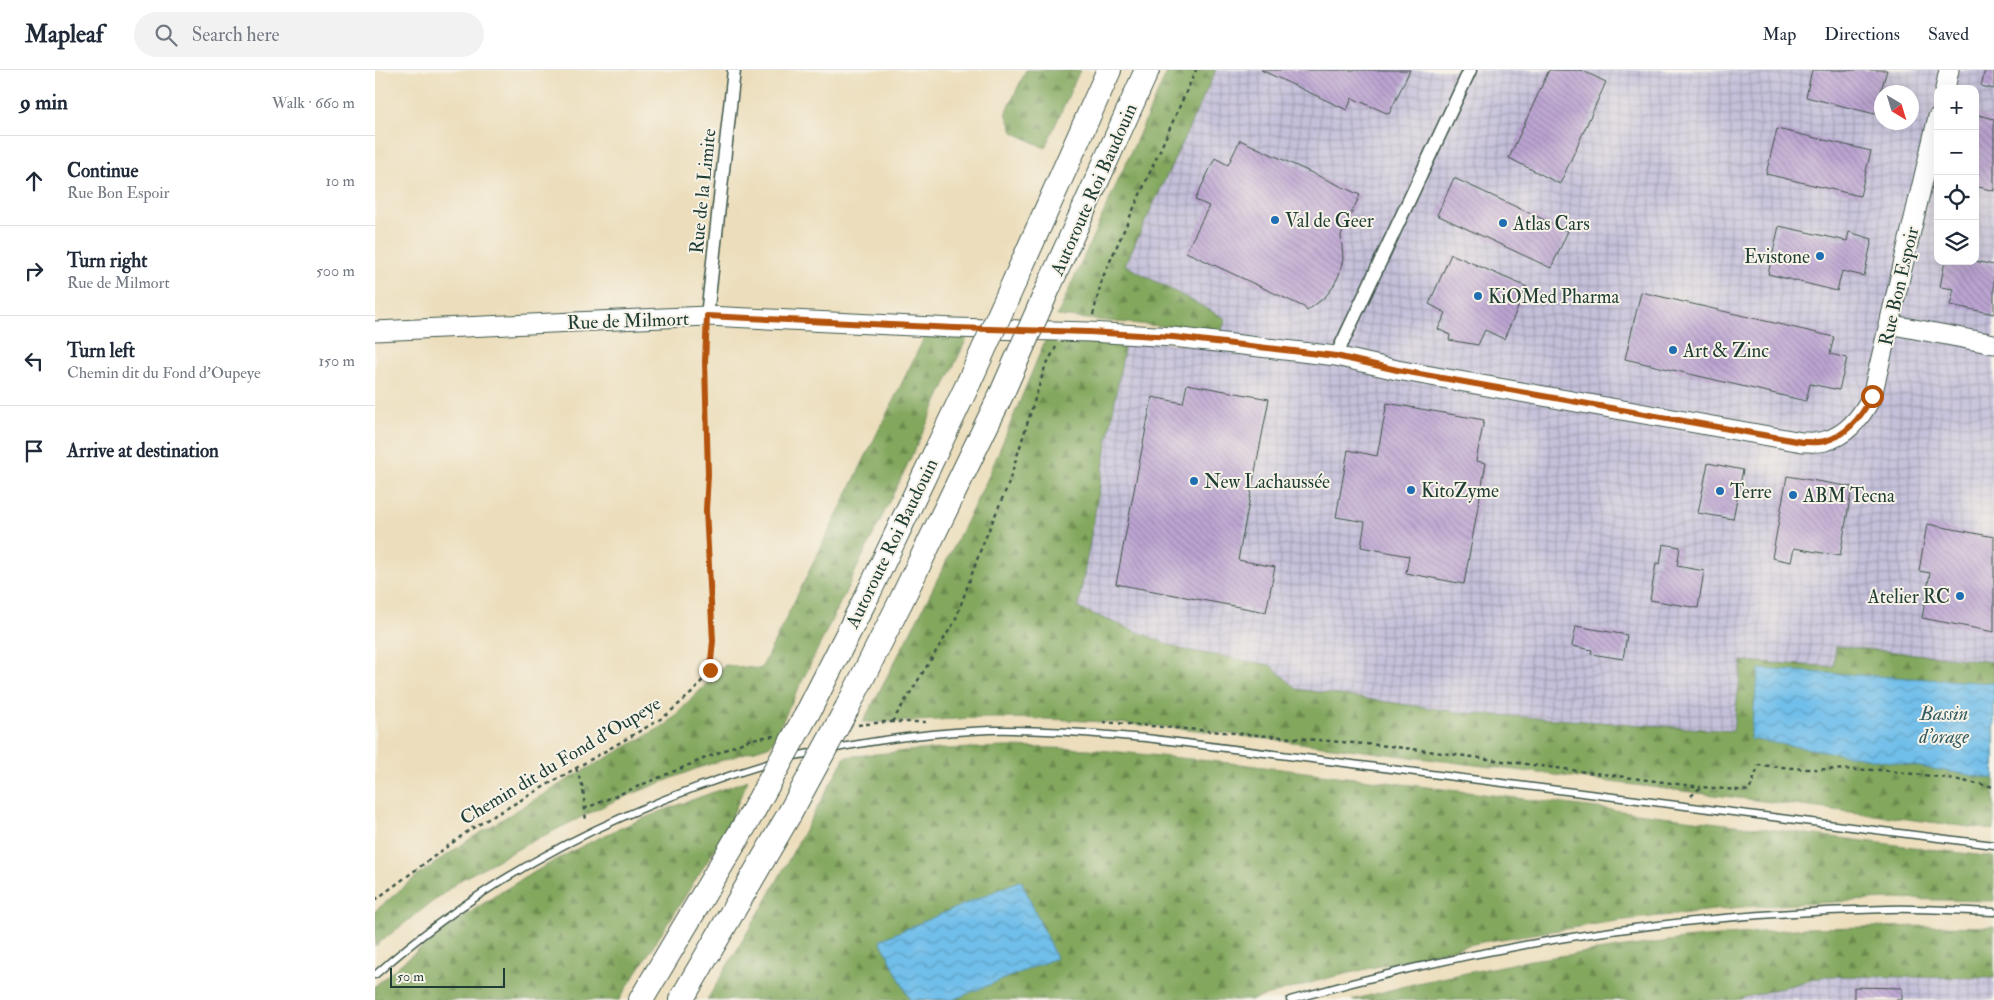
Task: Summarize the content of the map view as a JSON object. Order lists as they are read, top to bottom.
{
  "streets": {
    "highway": ["Autoroute Roi Baudouin"],
    "street": ["Rue de la Limite", "Rue Bon Espoir", "Rue de Milmort"],
    "path": ["Chemin dit du Fond d'Oupeye"]
  },
  "crossings": [
    ["Rue de la Limite", "Rue de Milmort"],
    ["Rue de la Limite", "Chemin dit du Fond d'Oupeye"],
    ["Rue Bon Espoir", "Rue de Milmort"],
    ["Rue de Milmort", "Chemin dit du Fond d'Oupeye"]
  ],
  "water": ["Bassin d'orage"],
  "places": [
    "Val de Geer",
    "Atlas Cars",
    "Evistone",
    "KiOMed Pharma",
    "Art & Zinc",
    "New Lachaussée",
    "KitoZyme",
    "Terre",
    "ABM Tecna",
    "Atelier RC"
  ],
  "scale_bar": "50 m",
  "north": "bottom right",
  "page": {
    "header": "Mapleaf",
    "search": "Search here",
    "nav": ["Map", "Directions", "Saved"],
    "heading": ["9 min", "Walk · 660 m"],
    "map_buttons": ["+", "−"],
    "list": [
      ["Continue", "Rue Bon Espoir", "10 m"],
      ["Turn right", "Rue de Milmort", "500 m"],
      ["Turn left", "Chemin dit du Fond d'Oupeye", "150 m"],
      "Arrive at destination"
    ],
    "scale": "50 m"
  }
}
